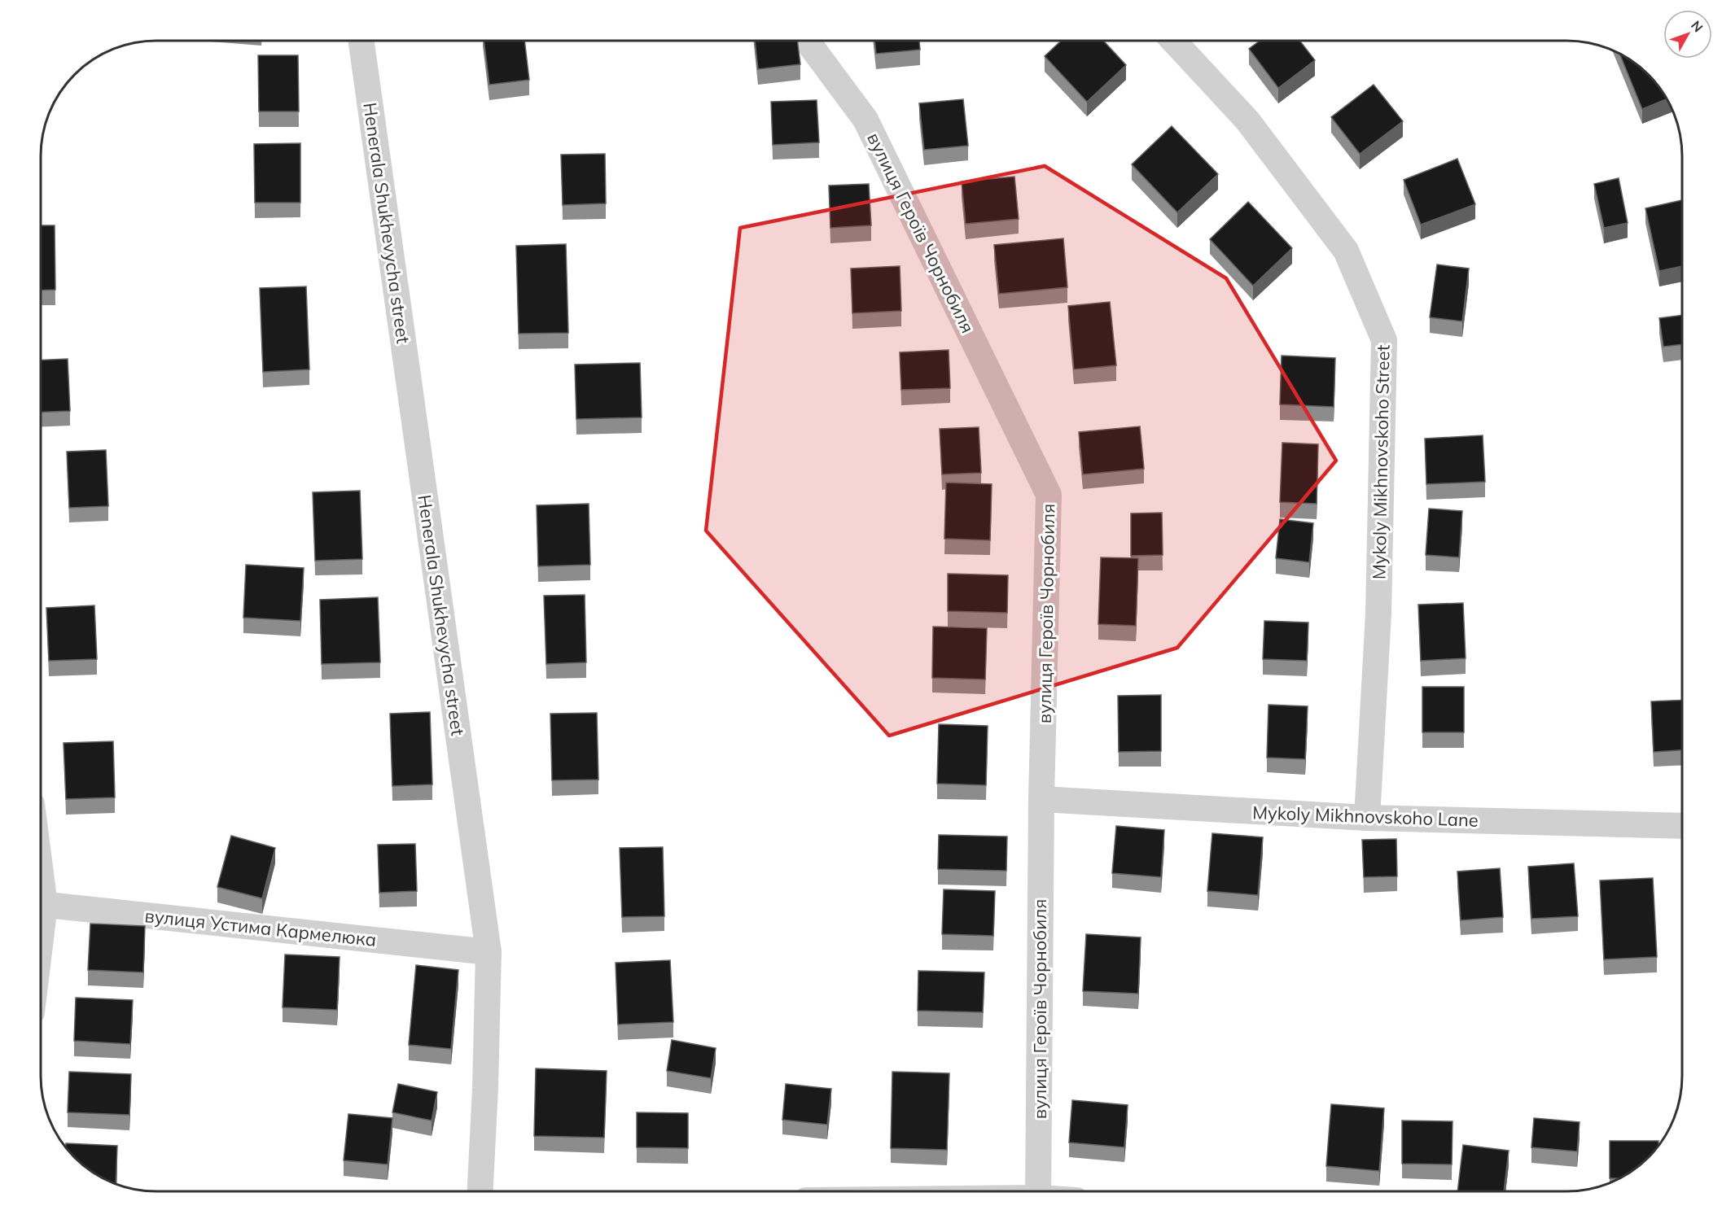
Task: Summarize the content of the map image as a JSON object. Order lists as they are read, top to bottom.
{
  "streets": {
    "street": [
      "Henerala Shukhevycha street",
      "вулиця Героїв Чорнобиля",
      "Mykoly Mikhnovskoho Street",
      "Mykoly Mikhnovskoho Lane",
      "вулиця Устима Кармелюка"
    ]
  },
  "crossings": [
    ["Henerala Shukhevycha street", "вулиця Устима Кармелюка"],
    ["вулиця Героїв Чорнобиля", "Mykoly Mikhnovskoho Lane"],
    ["Mykoly Mikhnovskoho Street", "Mykoly Mikhnovskoho Lane"]
  ],
  "north": "top right"
}
